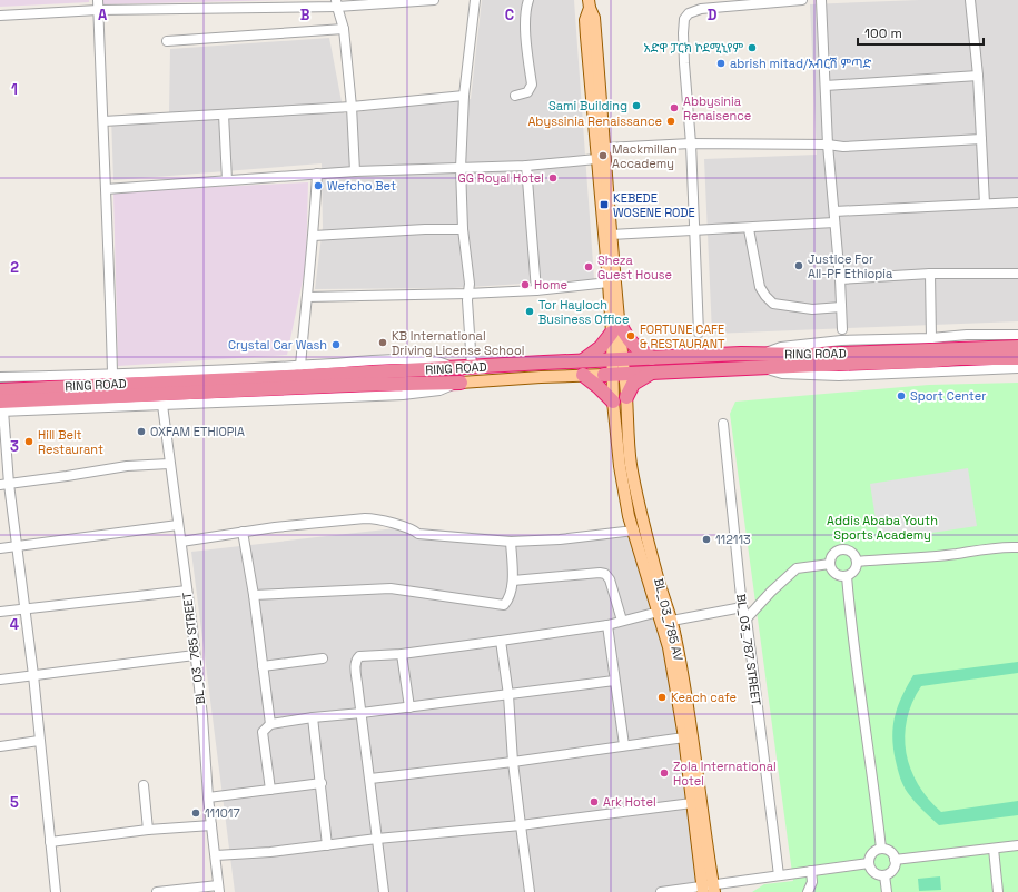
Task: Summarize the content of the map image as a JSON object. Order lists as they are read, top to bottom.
{
  "streets": {
    "highway": ["RING ROAD"],
    "main road": ["BL_03_785 AV"],
    "street": ["BL_03_765 STREET", "BL_03_787 STREET"]
  },
  "crossings": [
    ["RING ROAD", "BL_03_785 AV"]
  ],
  "parks": ["Addis Ababa Youth Sports Academy"],
  "places": {
    "other": [
      "አድዋ ፓርክ ኮደሚኒየም",
      "abrish mitad/አብርሽ ምጣድ",
      "Sami Building",
      "Abbysinia Renaisence",
      "Abyssinia Renaissance",
      "Mackmillan Accademy",
      "GG Royal Hotel",
      "Wefcho Bet",
      "Justice For All-PF Ethiopia",
      "Sheza Guest House",
      "Home",
      "Tor Hayloch Business Office",
      "FORTUNE CAFE & RESTAURANT",
      "KB International Driving License School",
      "Crystal Car Wash",
      "Sport Center",
      "OXFAM ETHIOPIA",
      "Hill Belt Restaurant",
      "112113",
      "Keach cafe",
      "Zola International Hotel",
      "Ark Hotel",
      "111017"
    ],
    "transit": ["KEBEDE WOSENE RODE"]
  },
  "scale_bar": "100 m",
  "grid": {
    "columns": [
      "A",
      "B",
      "C",
      "D"
    ],
    "rows": [
      "1",
      "2",
      "3",
      "4",
      "5"
    ]
  }
}
